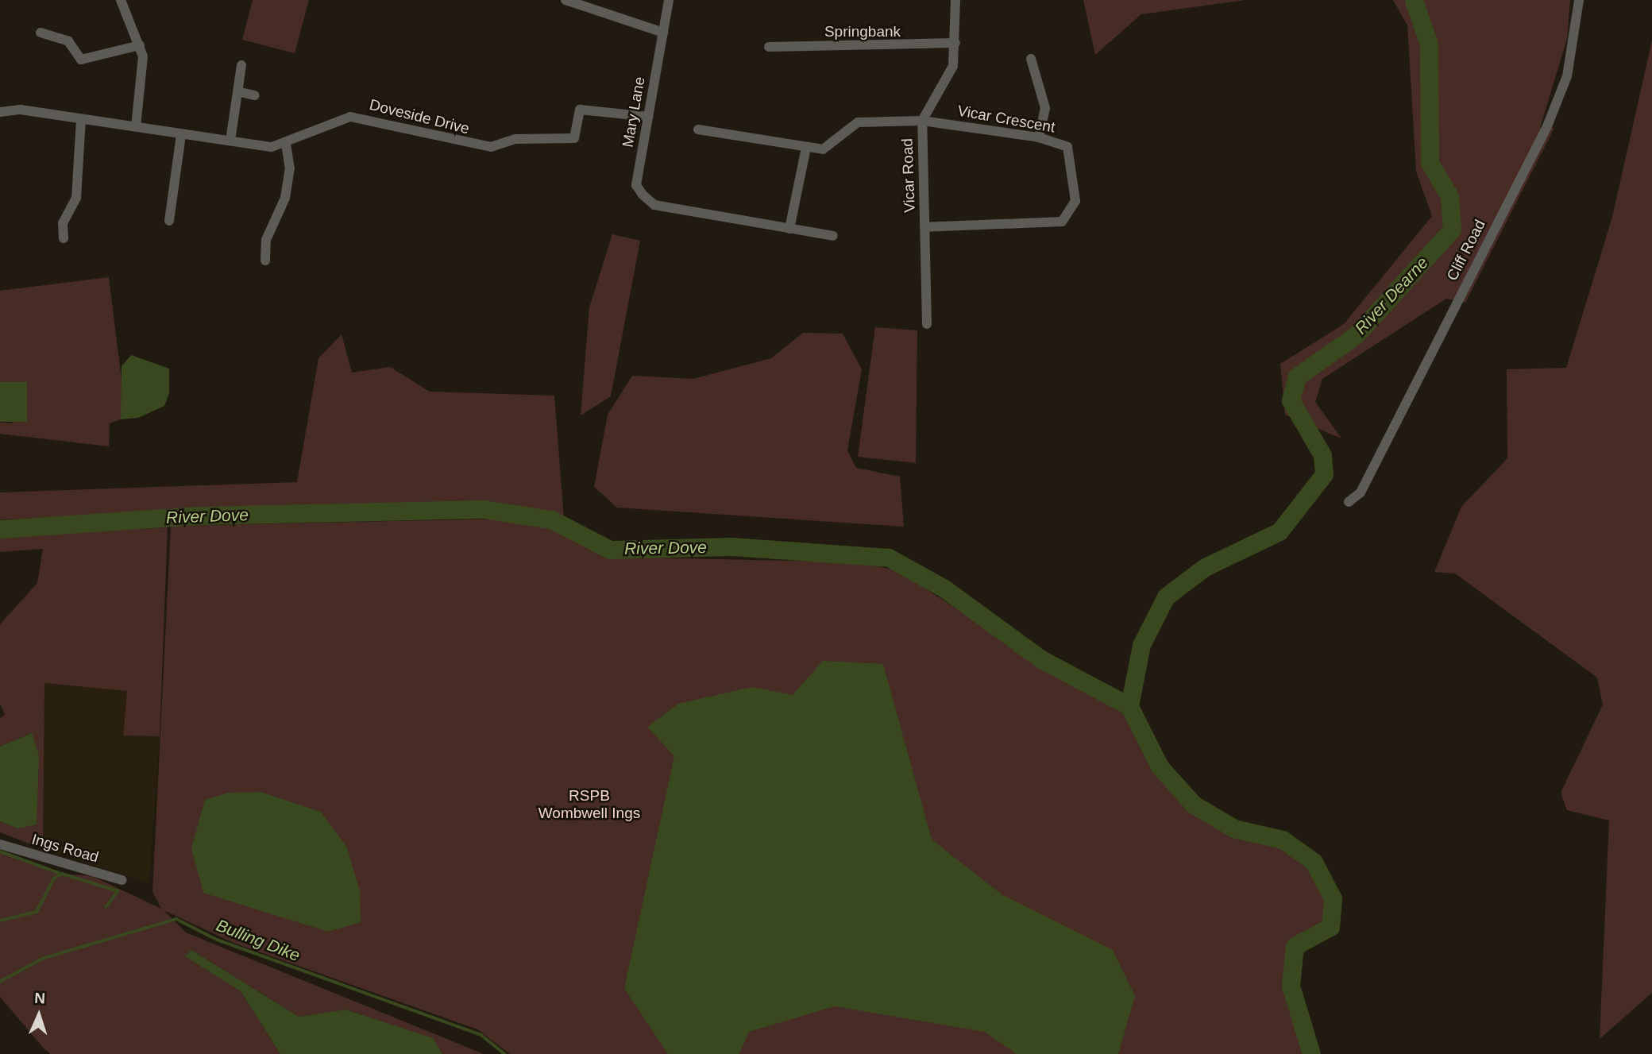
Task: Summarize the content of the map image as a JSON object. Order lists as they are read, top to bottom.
{
  "streets": {
    "street": [
      "Springbank",
      "Mary Lane",
      "Doveside Drive",
      "Vicar Crescent",
      "Vicar Road",
      "Cliff Road",
      "Ings Road"
    ]
  },
  "crossings": [
    ["Springbank", "Vicar Road"],
    ["Mary Lane", "Doveside Drive"],
    ["Vicar Crescent", "Vicar Road"]
  ],
  "water": ["River Dearne", "River Dove", "Bulling Dike"],
  "parks": ["RSPB Wombwell Ings"],
  "north": "top"
}
